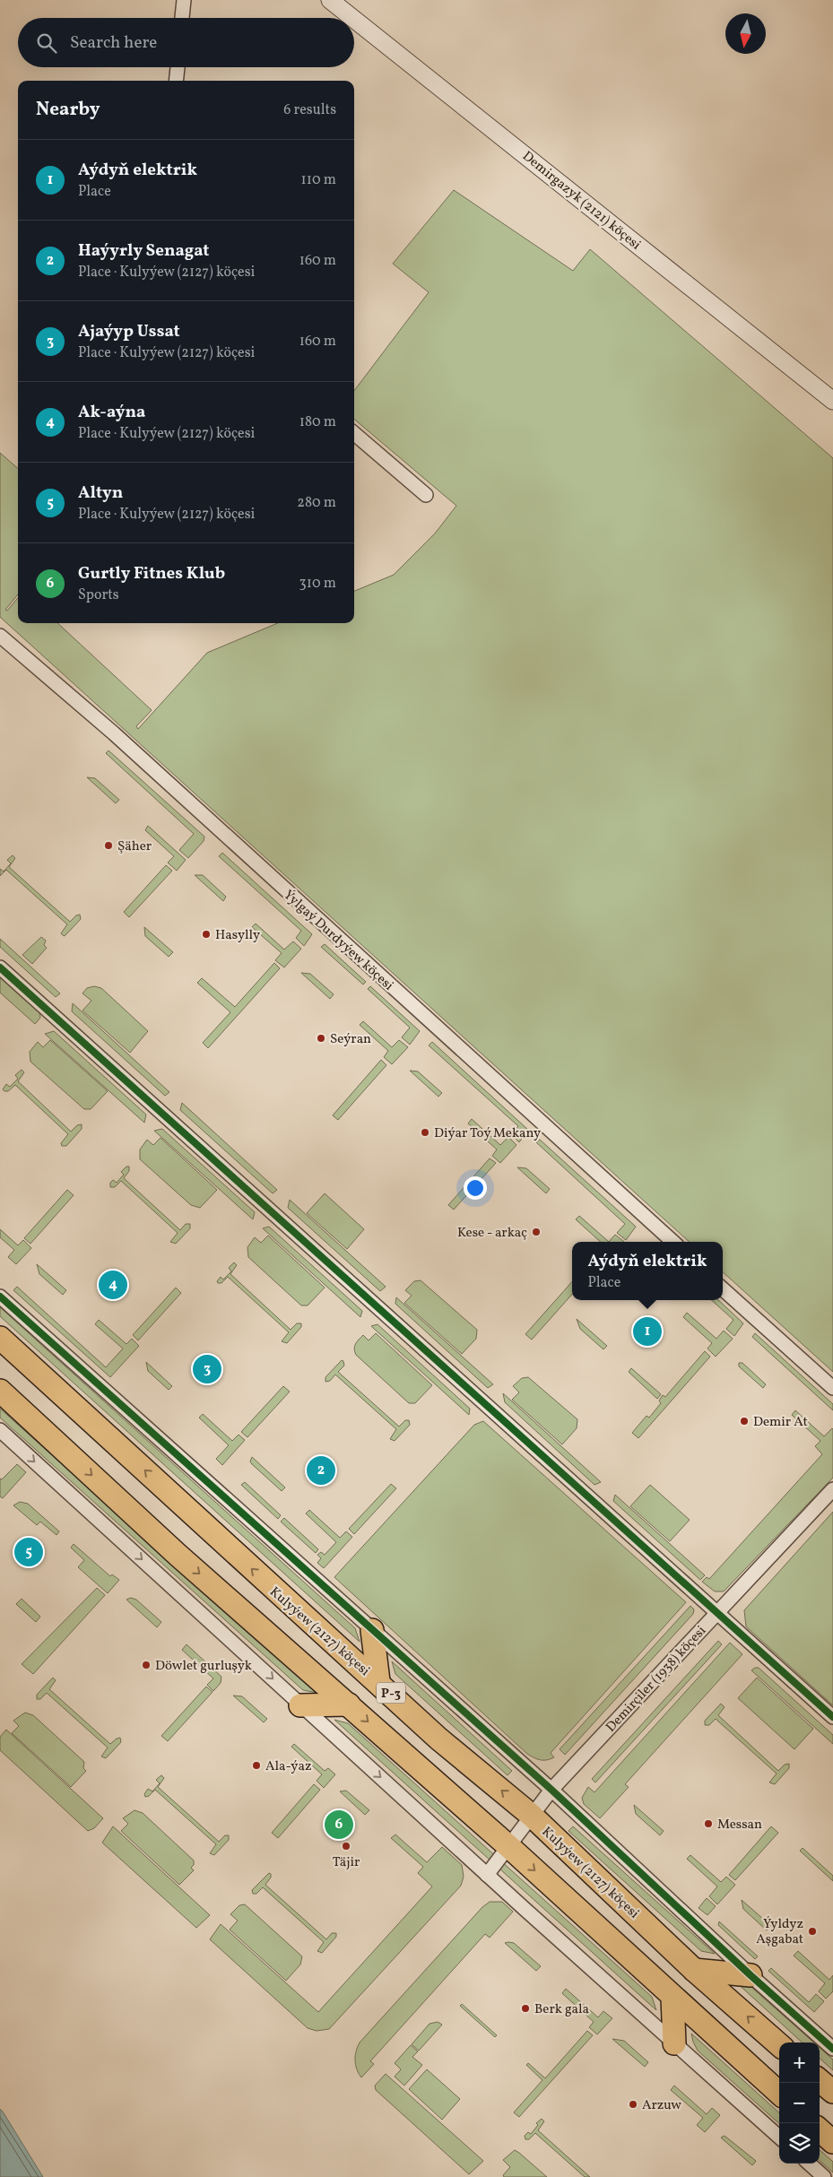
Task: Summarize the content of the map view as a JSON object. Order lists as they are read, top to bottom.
{
  "streets": {
    "highway": ["Kulyýew (2127) köçesi", "P-3"],
    "street": ["Demirgazyk (2121) köçesi", "Ýylgaý Durdyýew köçesi", "Demirçiler (1938) köçesi"]
  },
  "crossings": [
    ["Kulyýew (2127) köçesi", "Demirçiler (1938) köçesi"],
    ["Demirçiler (1938) köçesi", "P-3"]
  ],
  "places": [
    "Şäher",
    "Hasylly",
    "Seýran",
    "Diýar Toý Mekany",
    "Kese - arkaç",
    "Demir At",
    "Döwlet gurluşyk",
    "Ala-ýaz",
    "Messan",
    "Täjir",
    "Ýyldyz Aşgabat",
    "Berk gala",
    "Arzuw"
  ],
  "north": "bottom",
  "page": {
    "search": "Search here",
    "heading": ["Nearby", "6 results"],
    "list": [
      {
        "mark": "1",
        "name": "Aýdyň elektrik",
        "note": "Place",
        "value": "110 m"
      },
      {
        "mark": "2",
        "name": "Haýyrly Senagat",
        "note": "Place · Kulyýew (2127) köçesi",
        "value": "160 m"
      },
      {
        "mark": "3",
        "name": "Ajaýyp Ussat",
        "note": "Place · Kulyýew (2127) köçesi",
        "value": "160 m"
      },
      {
        "mark": "4",
        "name": "Ak-aýna",
        "note": "Place · Kulyýew (2127) köçesi",
        "value": "180 m"
      },
      {
        "mark": "5",
        "name": "Altyn",
        "note": "Place · Kulyýew (2127) köçesi",
        "value": "280 m"
      },
      {
        "mark": "6",
        "name": "Gurtly Fitnes Klub",
        "note": "Sports",
        "value": "310 m"
      }
    ],
    "popup": ["Aýdyň elektrik", "Place"],
    "pins": [
      "4",
      "1",
      "3",
      "2",
      "5",
      "6"
    ],
    "map_buttons": ["+", "−"]
  }
}
